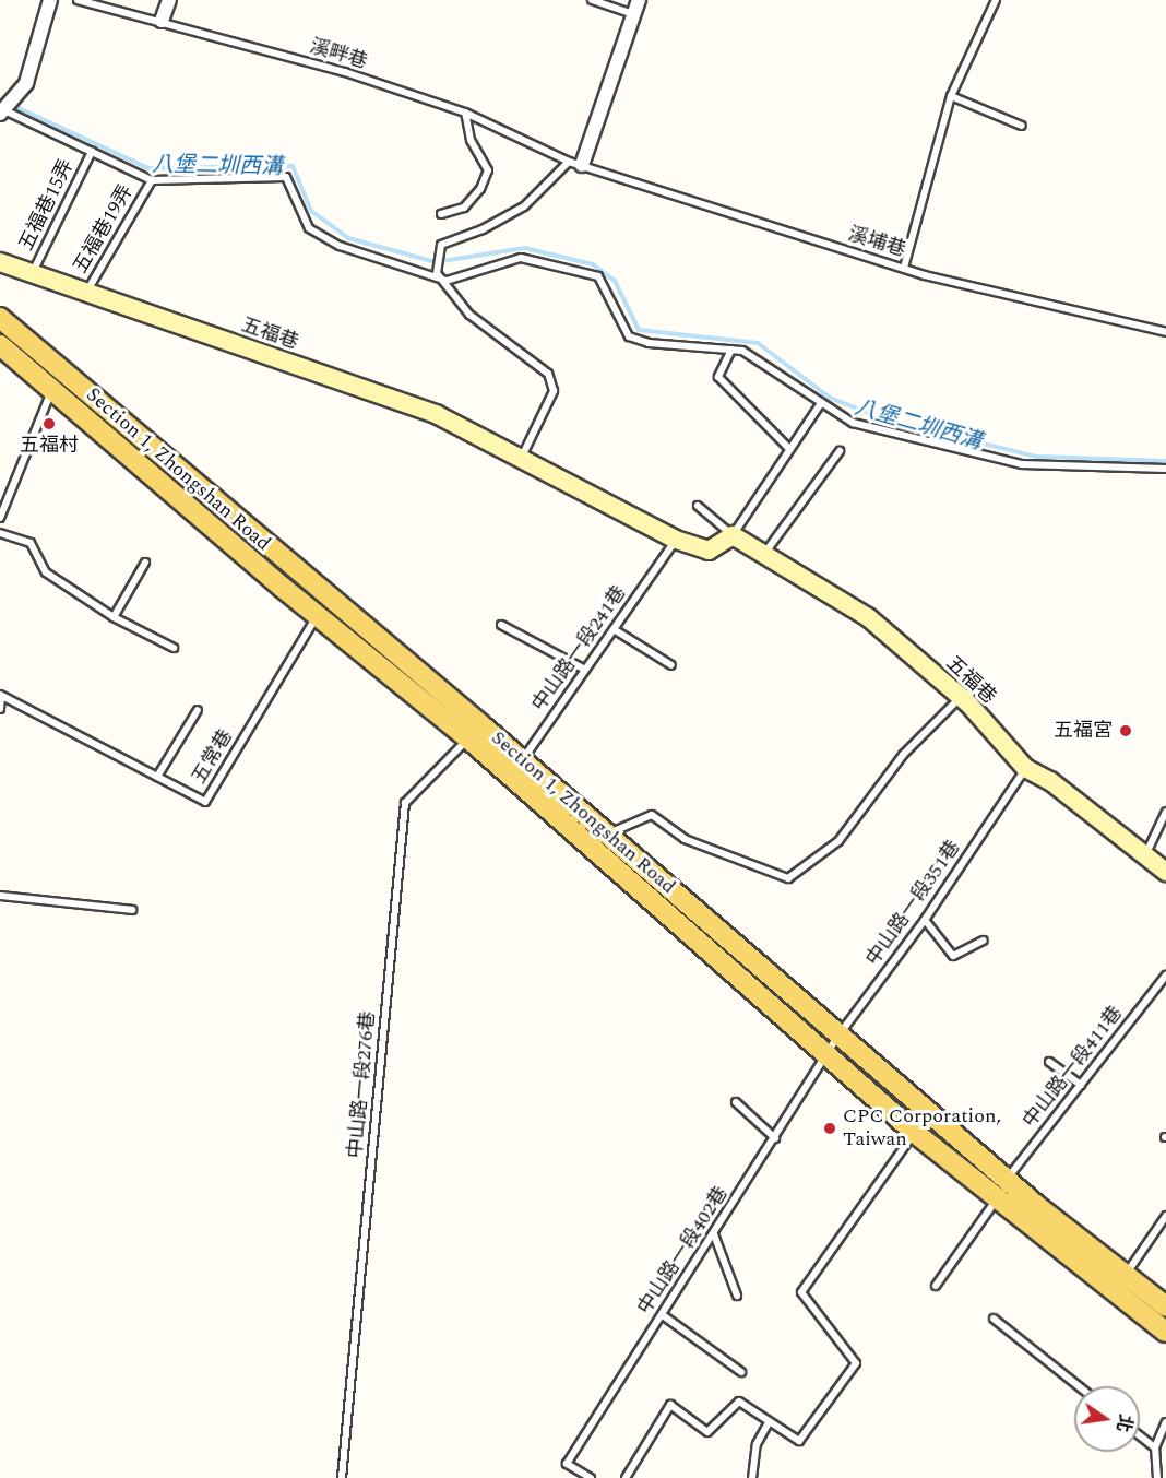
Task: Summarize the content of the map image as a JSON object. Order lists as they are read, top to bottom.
{
  "streets": {
    "main road": ["Section 1, Zhongshan Road"],
    "street": ["五福巷"],
    "lane": [
      "溪畔巷",
      "五福巷15弄",
      "五福巷19弄",
      "溪埔巷",
      "中山路一段241巷",
      "五常巷",
      "中山路一段351巷",
      "中山路一段411巷",
      "中山路一段276巷",
      "中山路一段402巷"
    ]
  },
  "crossings": [
    ["溪畔巷", "溪埔巷"],
    ["五福巷15弄", "五福巷"],
    ["五福巷19弄", "五福巷"],
    ["五福巷", "中山路一段241巷"],
    ["五福巷", "中山路一段351巷"],
    ["Section 1, Zhongshan Road", "中山路一段241巷"],
    ["Section 1, Zhongshan Road", "五常巷"],
    ["Section 1, Zhongshan Road", "中山路一段351巷"],
    ["Section 1, Zhongshan Road", "中山路一段411巷"],
    ["Section 1, Zhongshan Road", "中山路一段276巷"],
    ["Section 1, Zhongshan Road", "中山路一段402巷"],
    ["中山路一段351巷", "中山路一段402巷"]
  ],
  "water": ["八堡二圳西溝"],
  "places": ["五福村", "五福宮", "CPC Corporation, Taiwan"],
  "north": "right"
}
